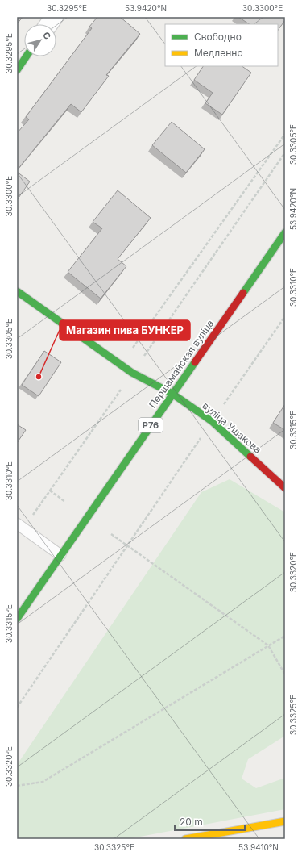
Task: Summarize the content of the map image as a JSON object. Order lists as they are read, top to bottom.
{
  "streets": {
    "main road": ["Першамайская вуліца", "Р76", "вуліца Ушакова"]
  },
  "crossings": [
    ["Першамайская вуліца", "вуліца Ушакова"]
  ],
  "places": ["Магазин пива БУНКЕР"],
  "legend": ["Свободно", "Медленно"],
  "scale_bar": "20 m",
  "north": "top right",
  "coordinates": [
    "30.3295°E",
    "53.9420°N",
    "30.3300°E",
    "30.3305°E",
    "30.3310°E",
    "30.3315°E",
    "30.3320°E",
    "30.3325°E",
    "53.9410°N"
  ]
}
